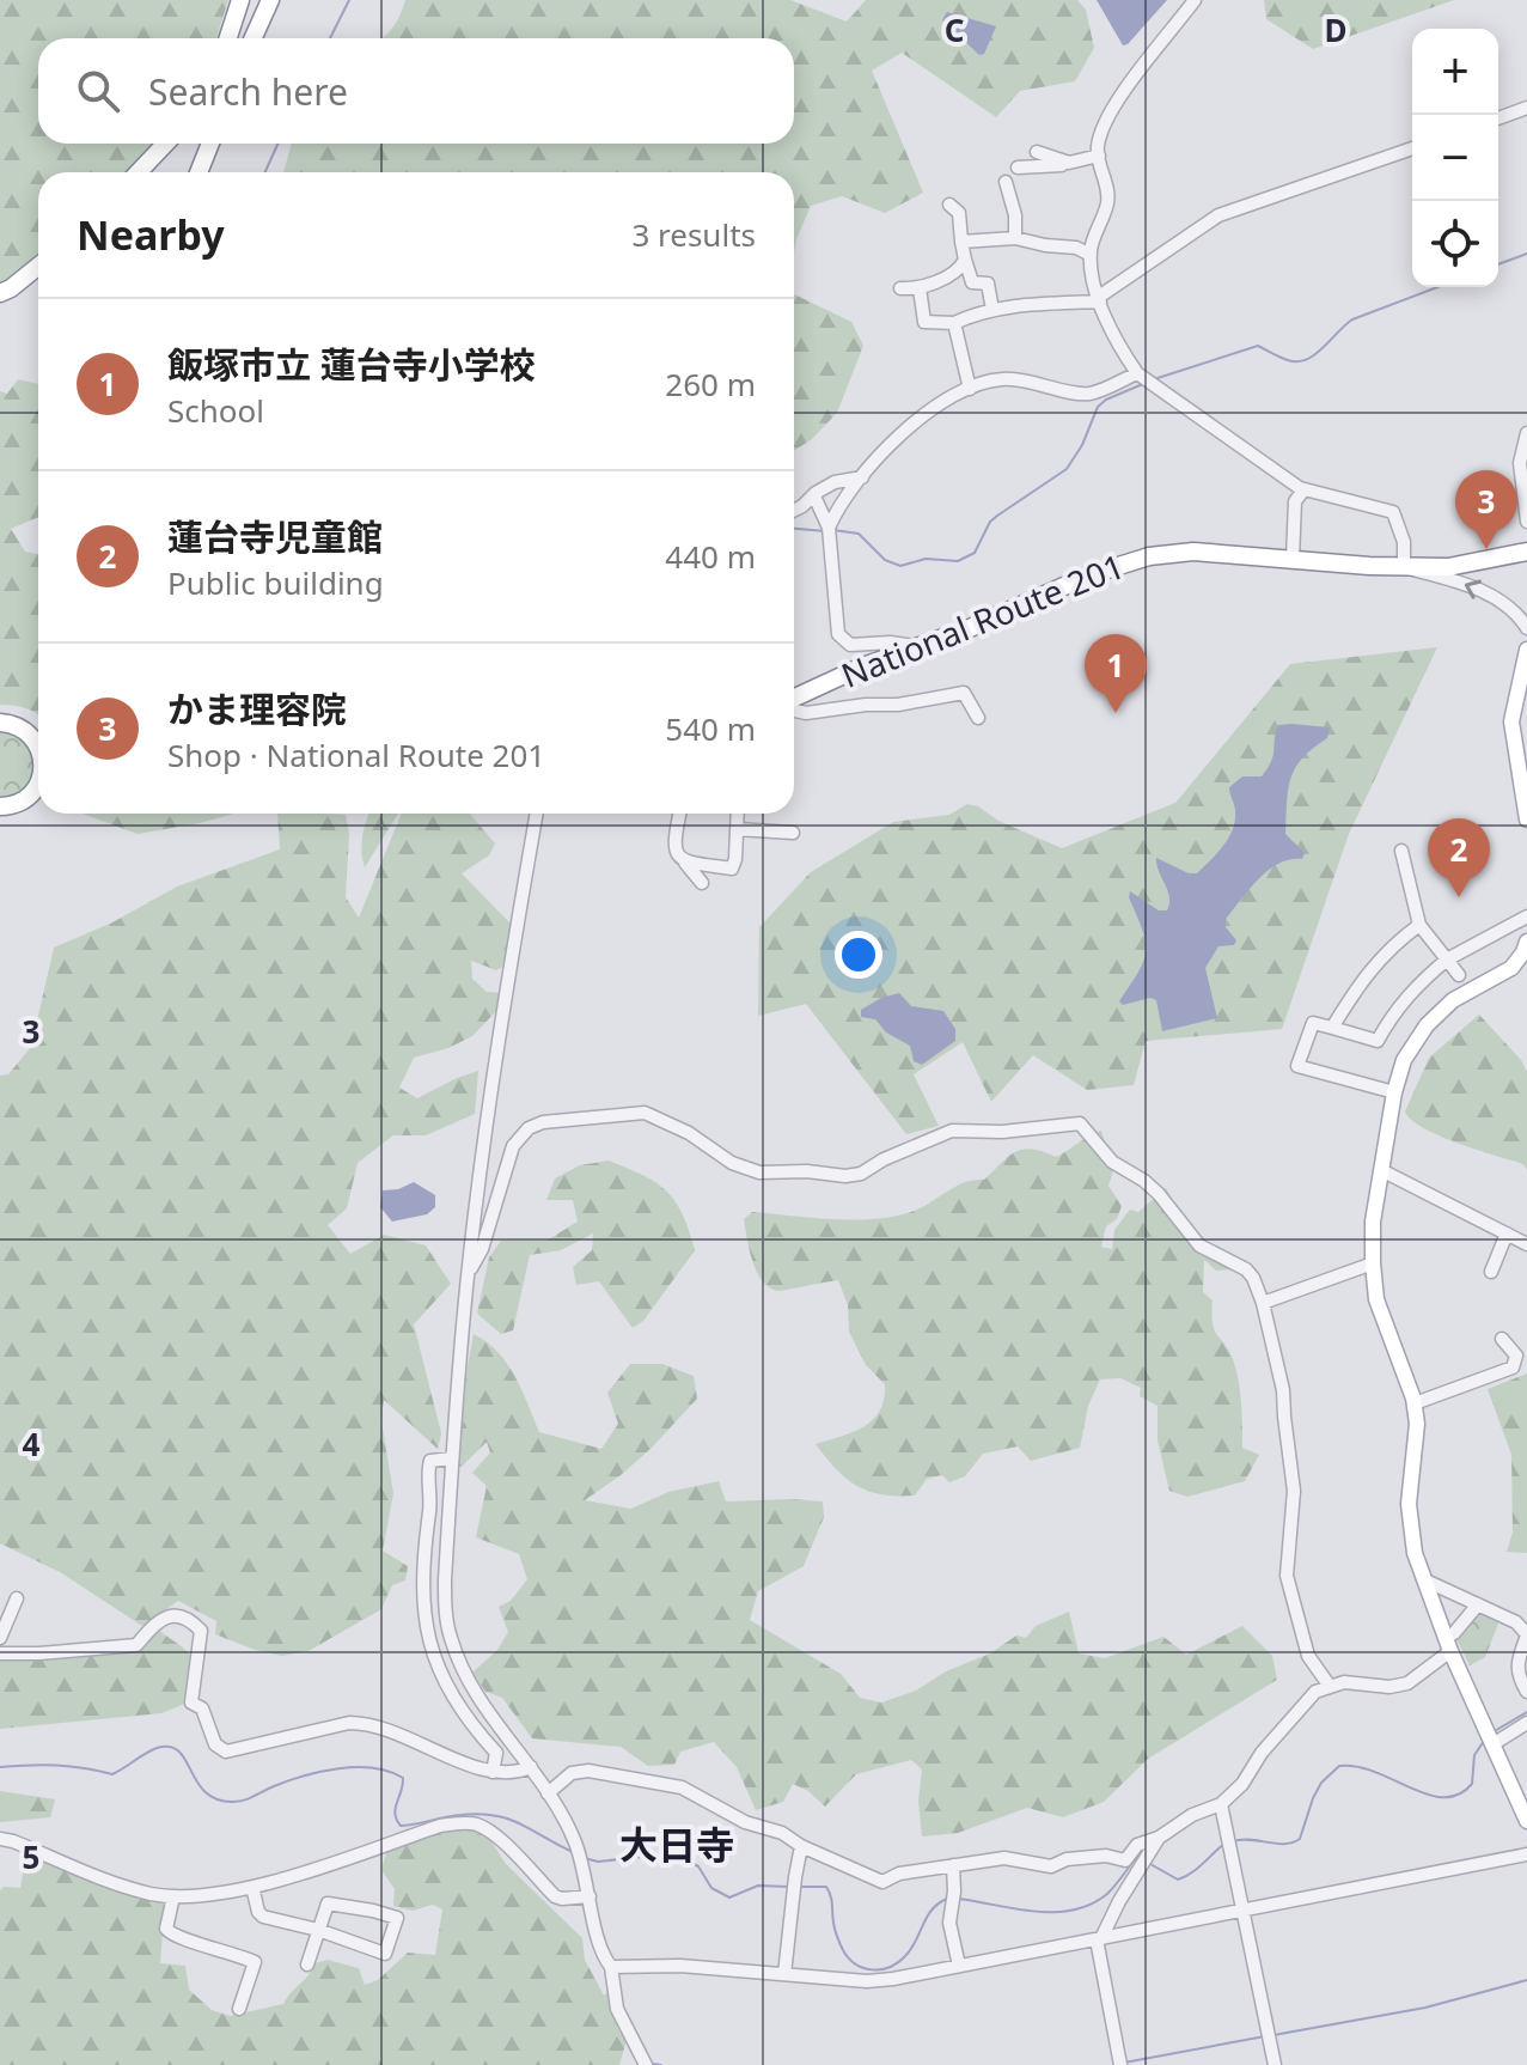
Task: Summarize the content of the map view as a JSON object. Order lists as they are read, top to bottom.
{
  "streets": {
    "highway": ["National Route 201"]
  },
  "districts": ["大日寺"],
  "page": {
    "map_buttons": ["+", "−"],
    "search": "Search here",
    "heading": ["Nearby", "3 results"],
    "list": [
      {
        "mark": "1",
        "name": "飯塚市立 蓮台寺小学校",
        "note": "School",
        "value": "260 m"
      },
      {
        "mark": "2",
        "name": "蓮台寺児童館",
        "note": "Public building",
        "value": "440 m"
      },
      {
        "mark": "3",
        "name": "かま理容院",
        "note": "Shop · National Route 201",
        "value": "540 m"
      }
    ],
    "pins": ["3", "1", "2"]
  },
  "grid": {
    "columns": ["C", "D"],
    "rows": ["3", "4", "5"]
  }
}
